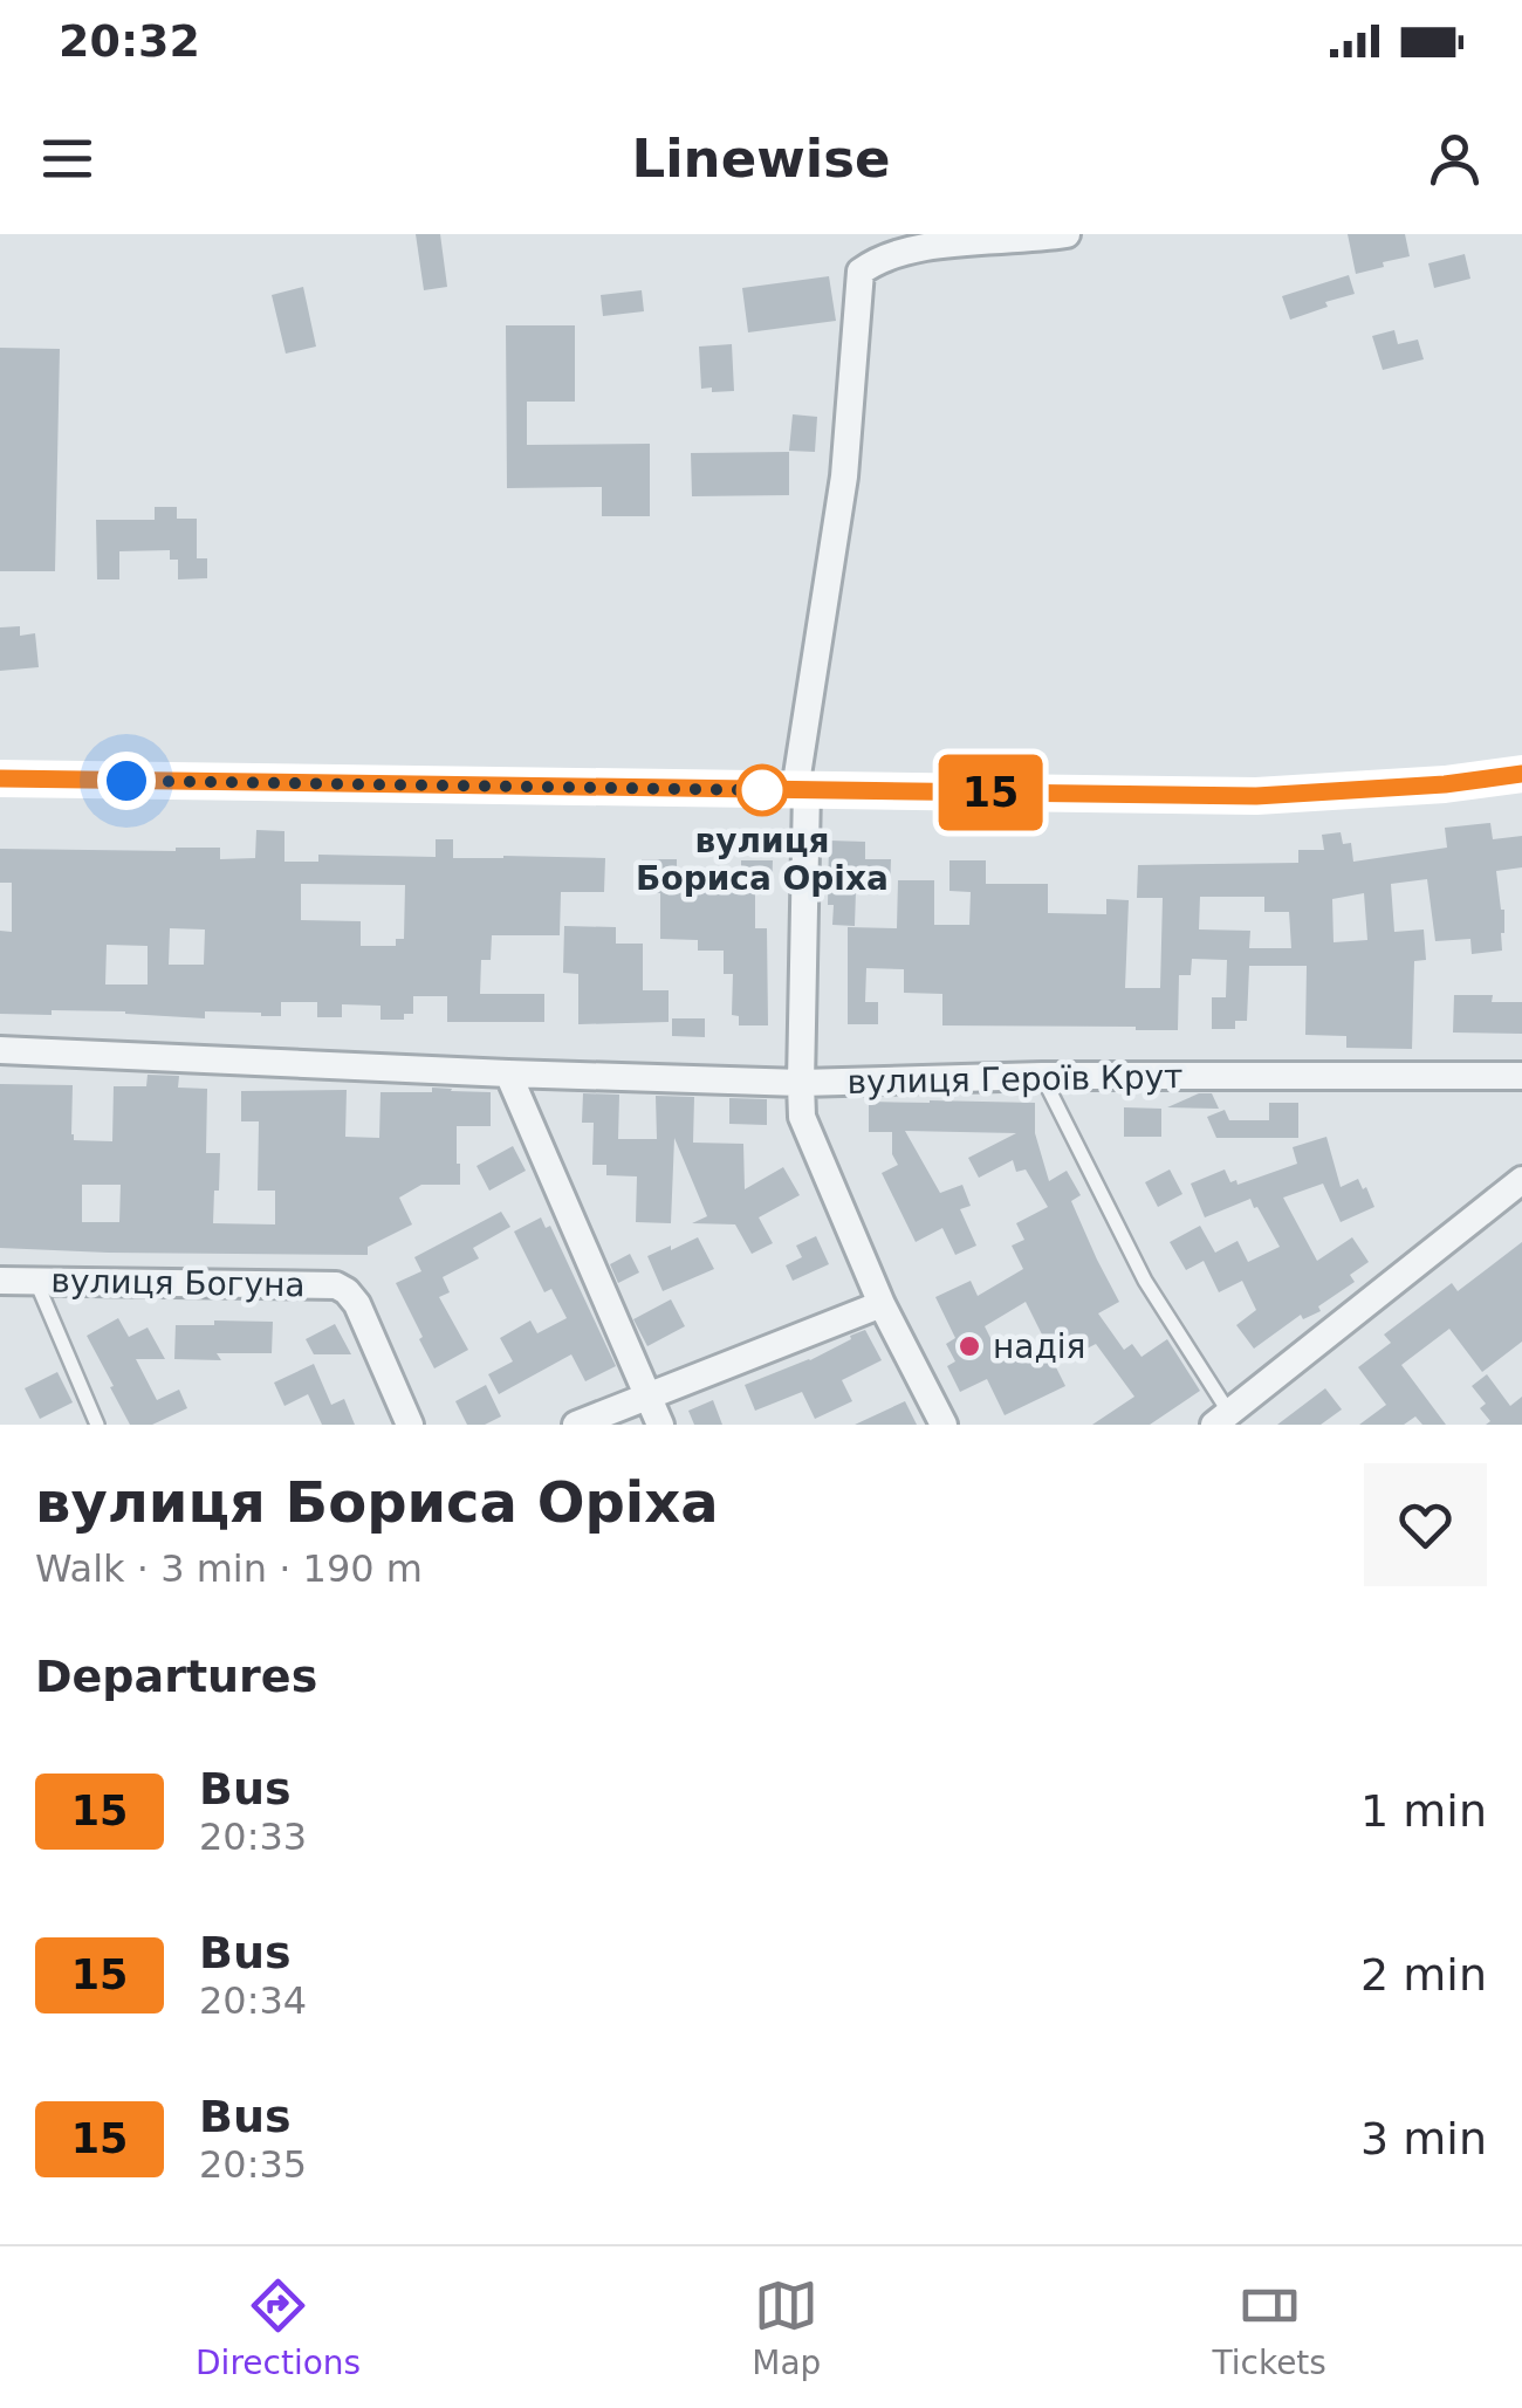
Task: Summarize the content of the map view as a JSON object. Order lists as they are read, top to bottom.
{
  "streets": {
    "street": ["вулиця Героїв Крут", "вулиця Богуна"]
  },
  "places": ["вулиця Бориса Оріха", "надія"],
  "lines": ["bus line 15"],
  "page": {
    "status": "20:32",
    "header": "Linewise",
    "on_map": "15",
    "heading": [
      ["вулиця Бориса Оріха", "Walk · 3 min · 190 m"],
      "Departures"
    ],
    "list": [
      {
        "mark": "15",
        "name": "Bus",
        "note": "20:33",
        "value": "1 min"
      },
      {
        "mark": "15",
        "name": "Bus",
        "note": "20:34",
        "value": "2 min"
      },
      {
        "mark": "15",
        "name": "Bus",
        "note": "20:35",
        "value": "3 min"
      }
    ],
    "tabs": ["Directions", "Map", "Tickets"]
  }
}
